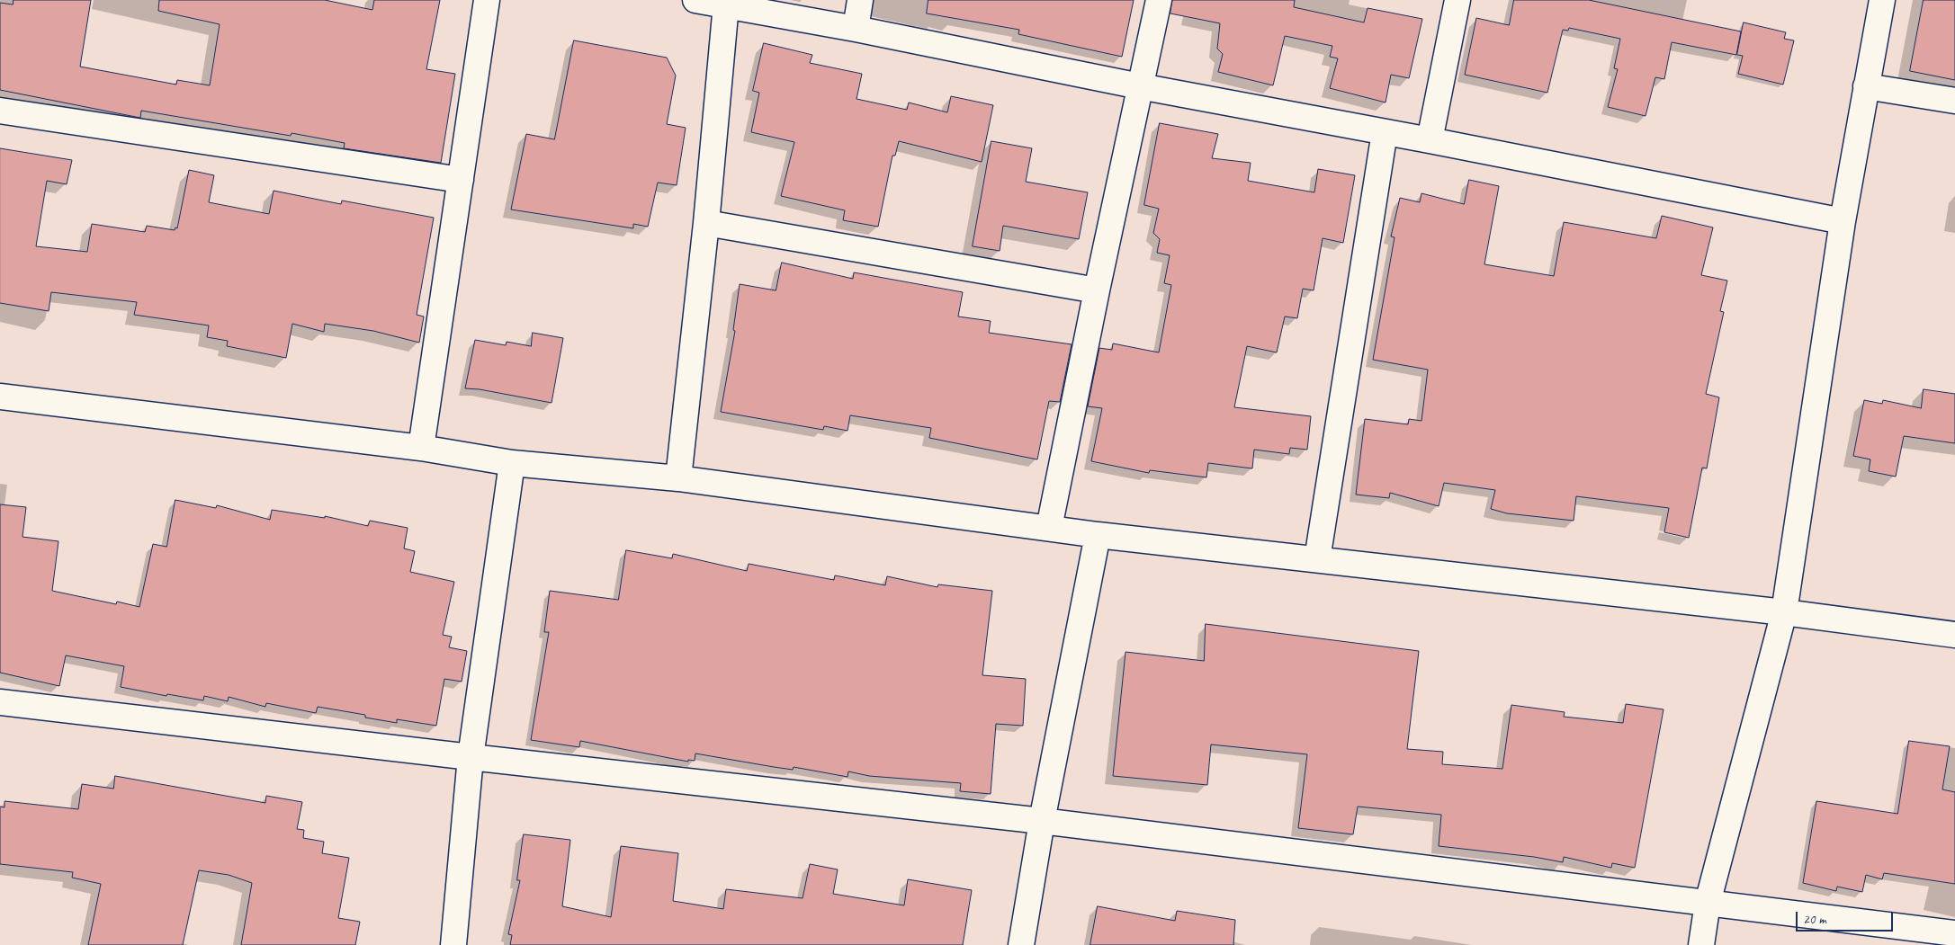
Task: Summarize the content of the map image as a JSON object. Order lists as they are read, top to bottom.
{
  "scale_bar": "20 m"
}
